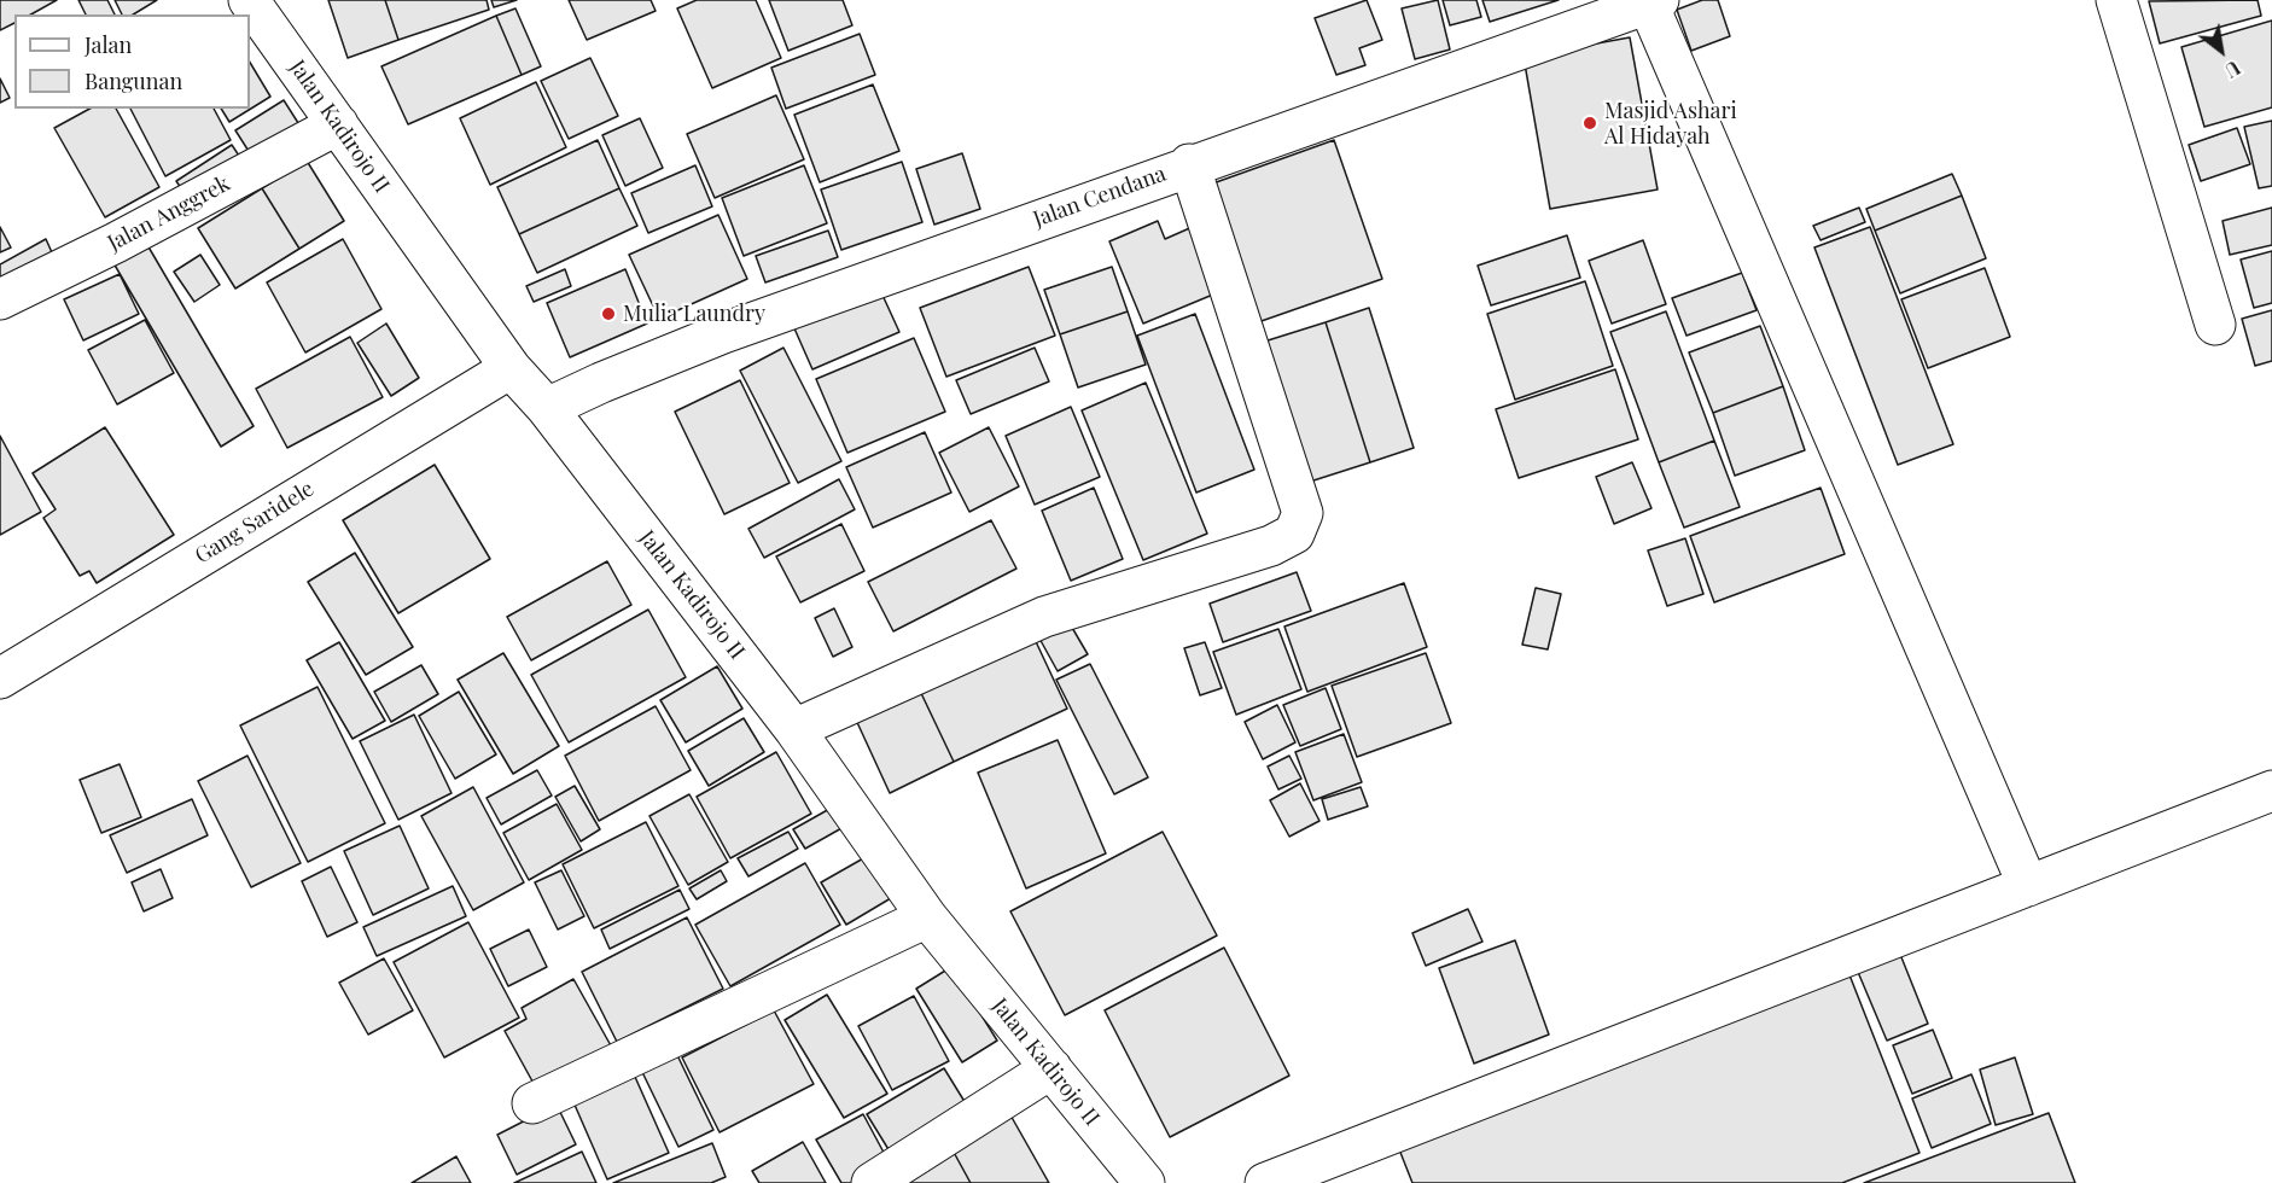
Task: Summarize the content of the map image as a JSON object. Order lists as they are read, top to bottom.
{
  "streets": {
    "street": [
      "Jalan Kadirojo II",
      "Jalan Cendana",
      "Jalan Anggrek",
      "Gang Saridele"
    ]
  },
  "crossings": [
    ["Jalan Kadirojo II", "Jalan Cendana"],
    ["Jalan Kadirojo II", "Jalan Anggrek"],
    ["Jalan Kadirojo II", "Gang Saridele"]
  ],
  "places": ["Masjid Ashari Al Hidayah", "Mulia Laundry"],
  "legend": ["Jalan", "Bangunan"],
  "north": "bottom right"
}
